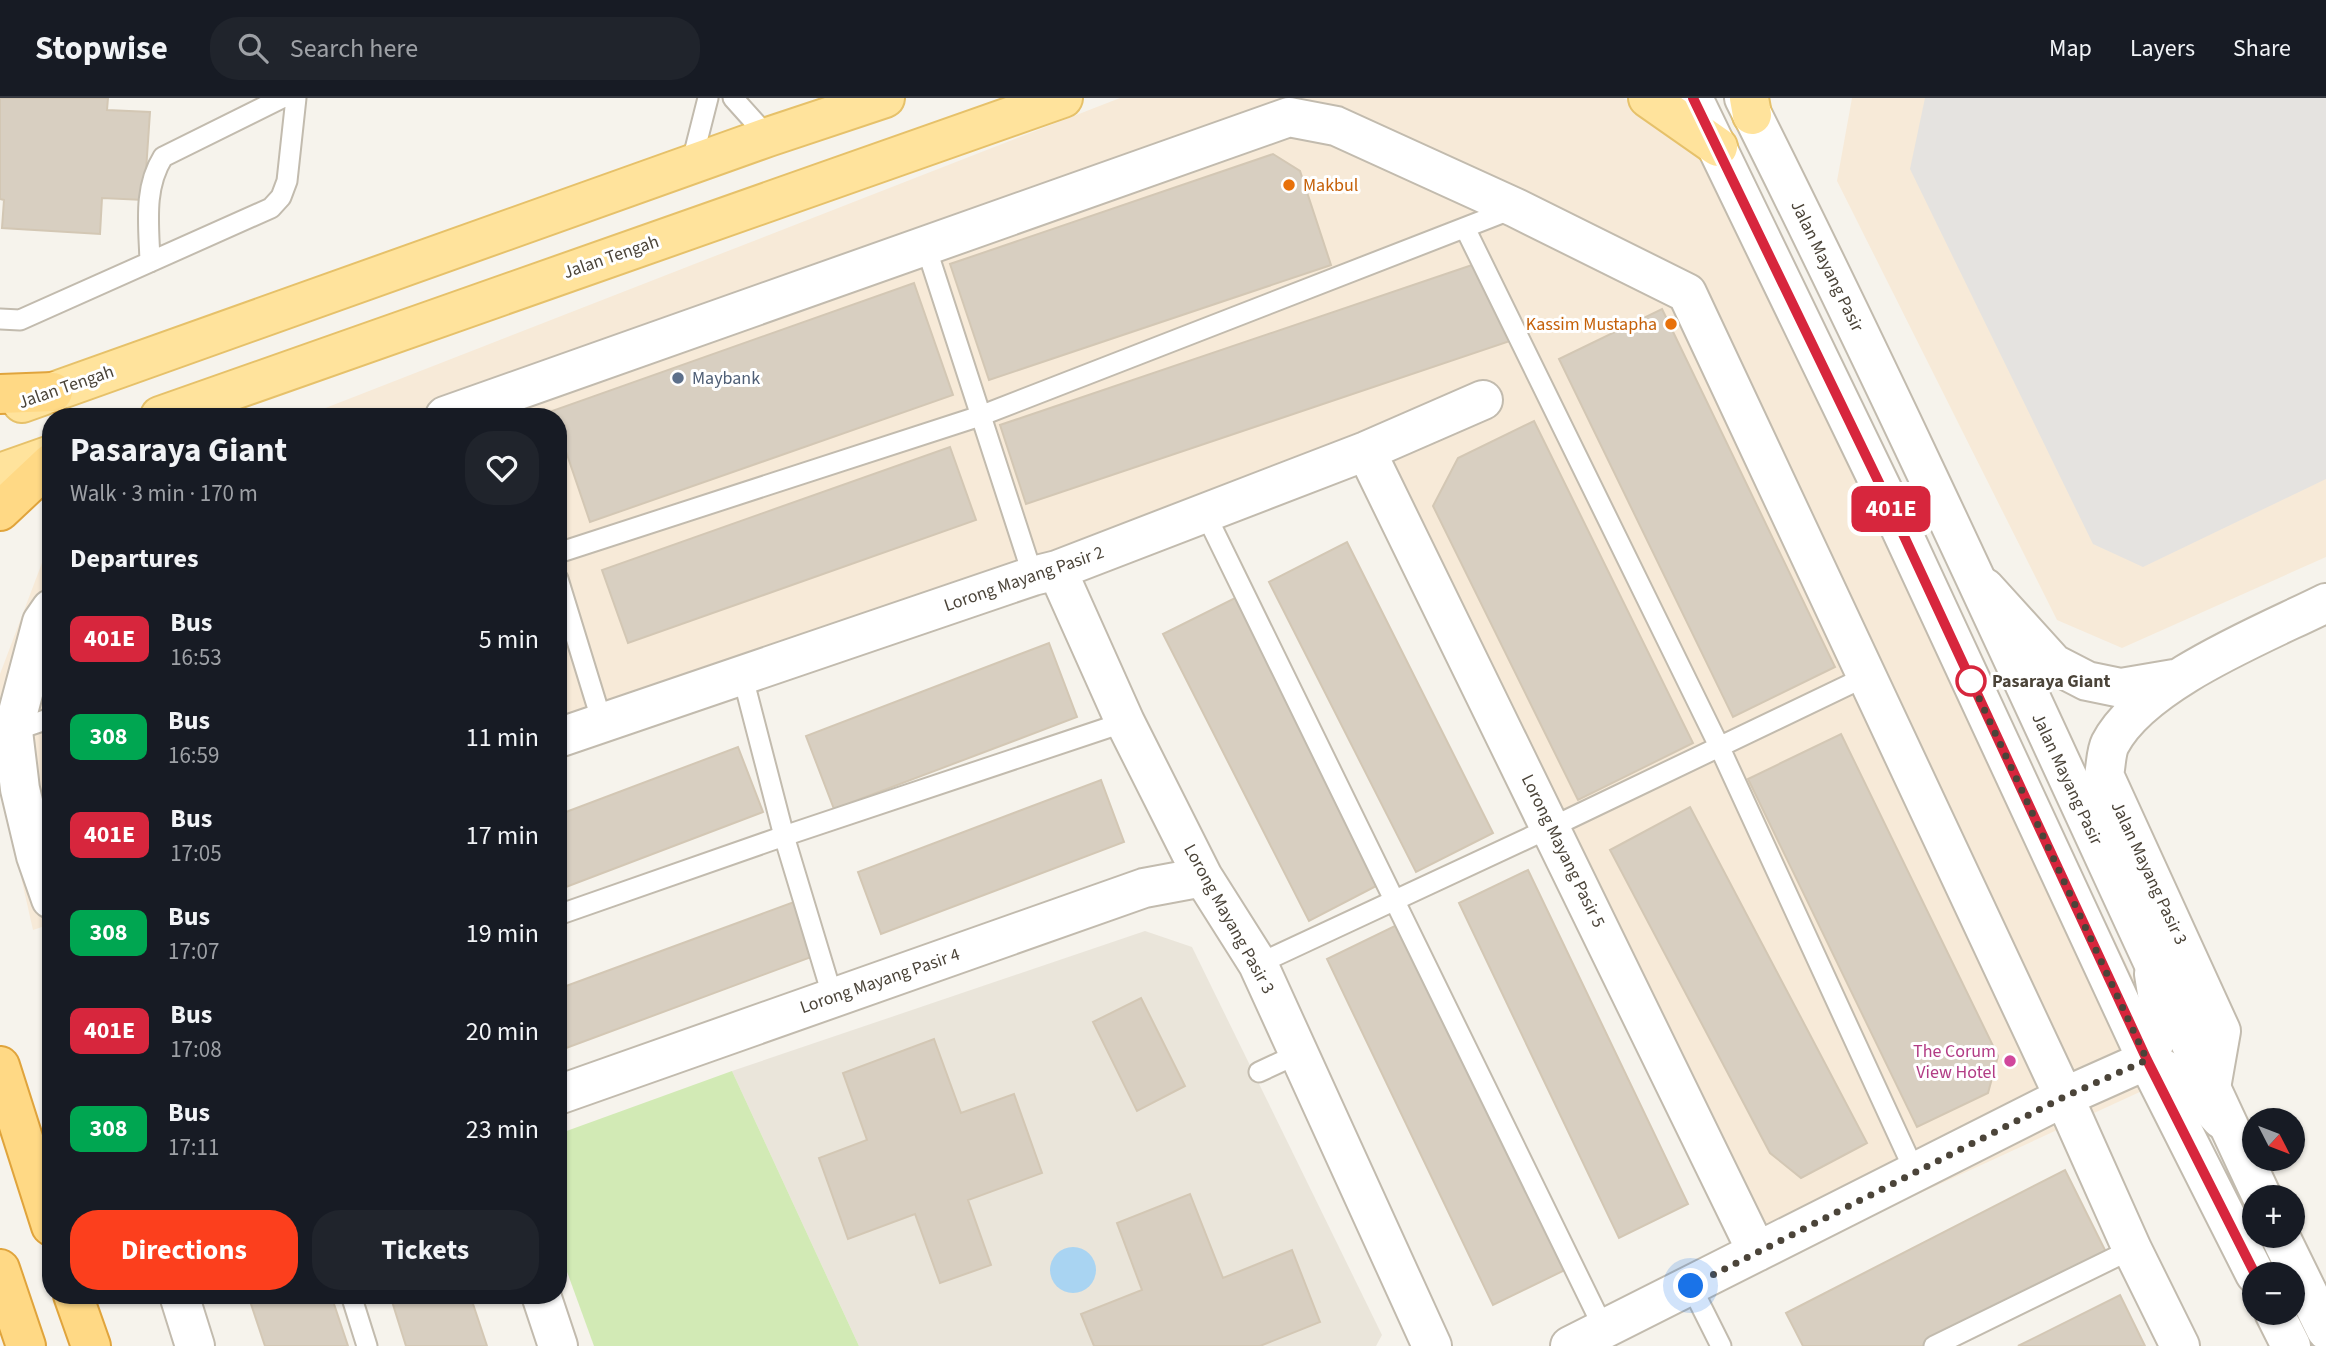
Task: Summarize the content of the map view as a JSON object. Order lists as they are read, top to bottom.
{
  "streets": {
    "main road": ["Jalan Tengah"],
    "street": [
      "Jalan Mayang Pasir",
      "Lorong Mayang Pasir 2",
      "Lorong Mayang Pasir 5",
      "Jalan Mayang Pasir 3",
      "Lorong Mayang Pasir 3",
      "Lorong Mayang Pasir 4"
    ]
  },
  "crossings": [
    ["Jalan Mayang Pasir", "Jalan Mayang Pasir 3"],
    ["Lorong Mayang Pasir 2", "Lorong Mayang Pasir 5"],
    ["Lorong Mayang Pasir 2", "Lorong Mayang Pasir 3"],
    ["Lorong Mayang Pasir 3", "Lorong Mayang Pasir 4"]
  ],
  "places": [
    "Makbul",
    "Kassim Mustapha",
    "Maybank",
    "Pasaraya Giant",
    "The Corum View Hotel"
  ],
  "lines": ["bus line 401E"],
  "north": "bottom right",
  "page": {
    "header": "Stopwise",
    "search": "Search here",
    "nav": ["Map", "Layers", "Share"],
    "on_map": "401E",
    "heading": [
      ["Pasaraya Giant", "Walk · 3 min · 170 m"],
      "Departures"
    ],
    "list": [
      {
        "mark": "401E",
        "name": "Bus",
        "note": "16:53",
        "value": "5 min"
      },
      {
        "mark": "308",
        "name": "Bus",
        "note": "16:59",
        "value": "11 min"
      },
      {
        "mark": "401E",
        "name": "Bus",
        "note": "17:05",
        "value": "17 min"
      },
      {
        "mark": "308",
        "name": "Bus",
        "note": "17:07",
        "value": "19 min"
      },
      {
        "mark": "401E",
        "name": "Bus",
        "note": "17:08",
        "value": "20 min"
      },
      {
        "mark": "308",
        "name": "Bus",
        "note": "17:11",
        "value": "23 min"
      }
    ],
    "map_buttons": ["+", "−"],
    "buttons": ["Directions", "Tickets"]
  }
}
